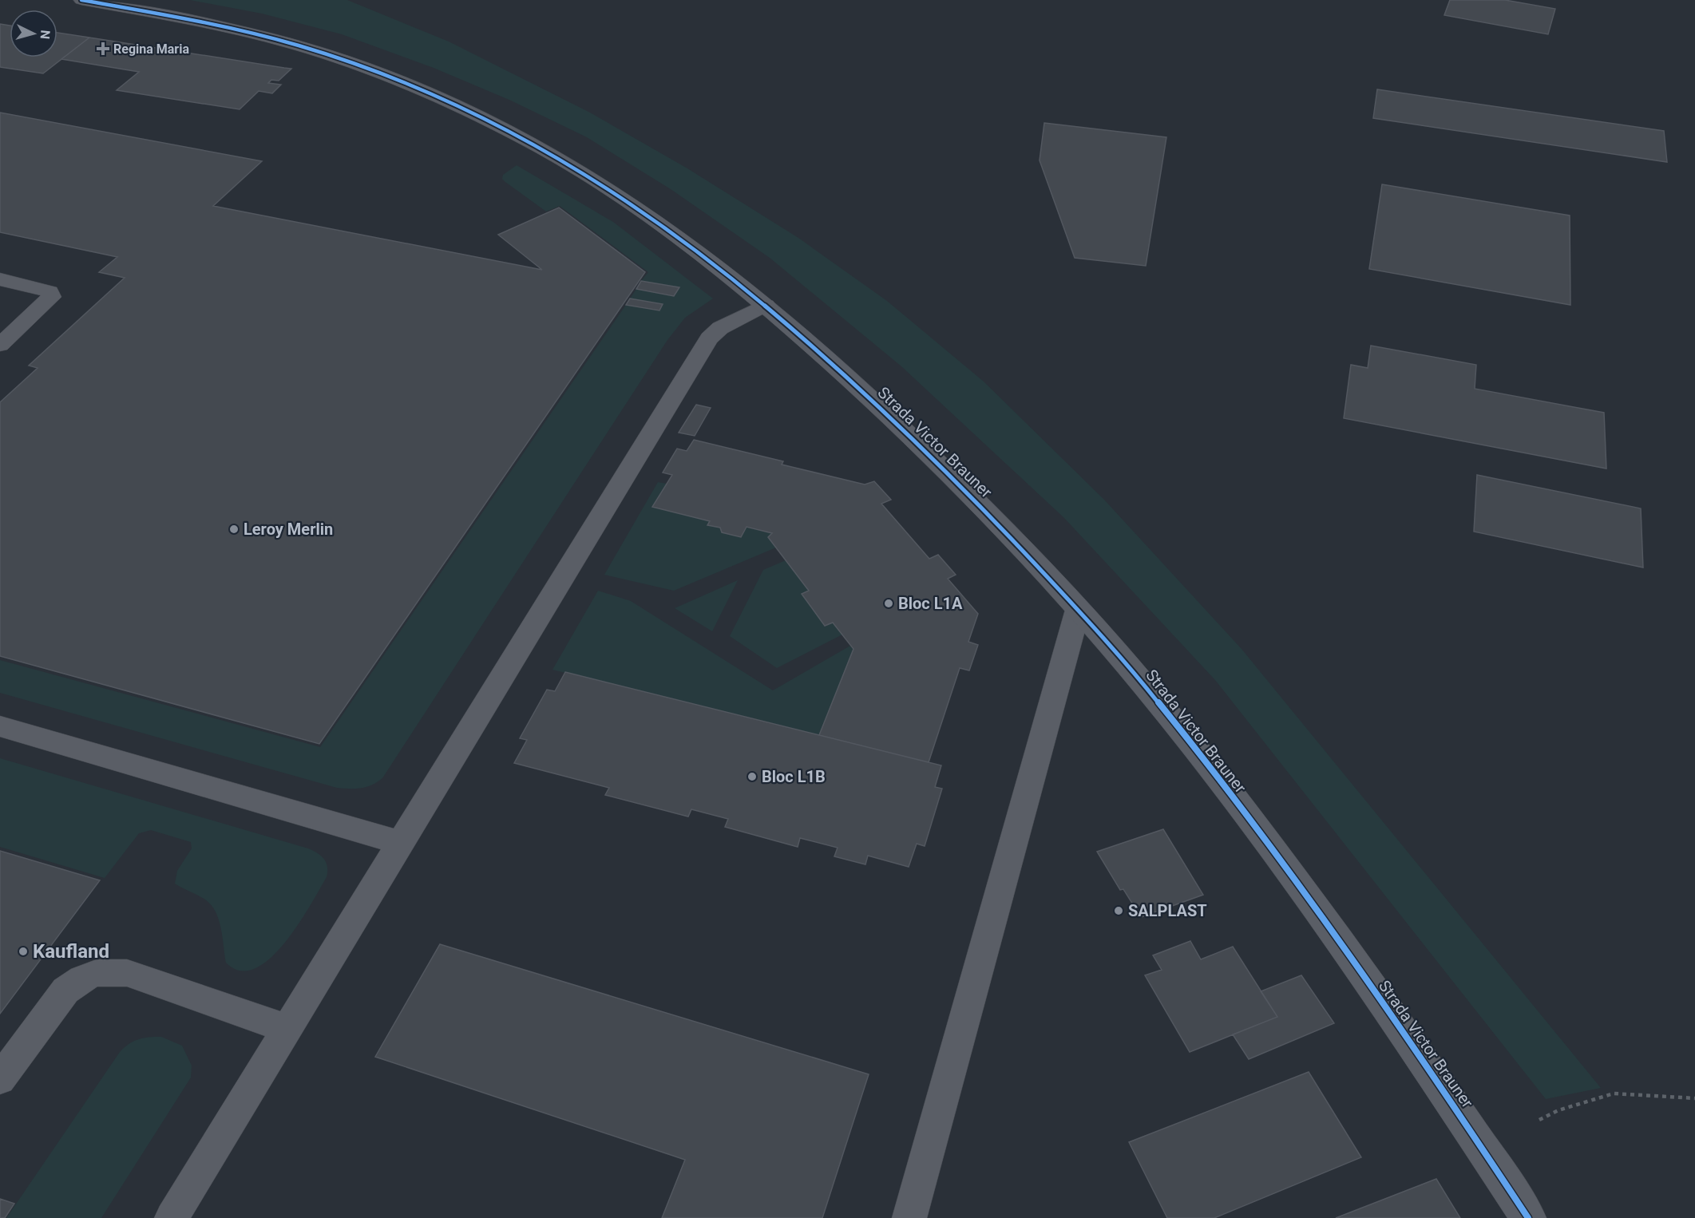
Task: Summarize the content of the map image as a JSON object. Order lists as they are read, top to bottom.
{
  "streets": {
    "street": ["Strada Victor Brauner"]
  },
  "places": {
    "health": ["Regina Maria"],
    "other": [
      "Leroy Merlin",
      "Bloc L1A",
      "Bloc L1B",
      "SALPLAST",
      "Kaufland"
    ]
  },
  "north": "right"
}
